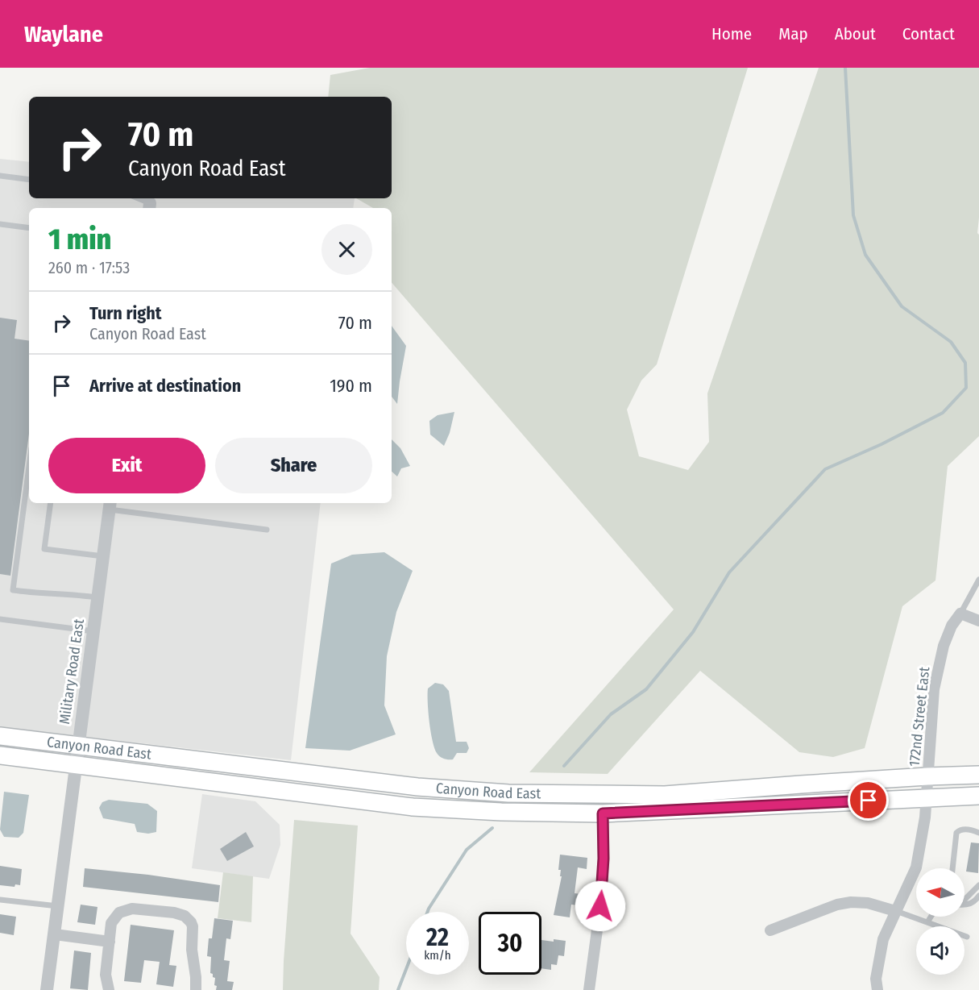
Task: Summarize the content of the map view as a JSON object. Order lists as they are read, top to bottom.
{
  "streets": {
    "main road": ["Canyon Road East"],
    "street": ["Military Road East", "172nd Street East"]
  },
  "crossings": [
    ["Military Road East", "Canyon Road East"],
    ["172nd Street East", "Canyon Road East"]
  ],
  "north": "left",
  "page": {
    "header": "Waylane",
    "nav": [
      "Home",
      "Map",
      "About",
      "Contact"
    ],
    "turn": ["70 m", "Canyon Road East"],
    "heading": ["1 min", "260 m · 17:53"],
    "list": [
      {
        "name": "Turn right",
        "note": "Canyon Road East",
        "value": "70 m"
      },
      {
        "name": "Arrive at destination",
        "value": "190 m"
      }
    ],
    "buttons": ["Exit", "Share"],
    "speed": "22 km/h",
    "limit": "30"
  }
}
